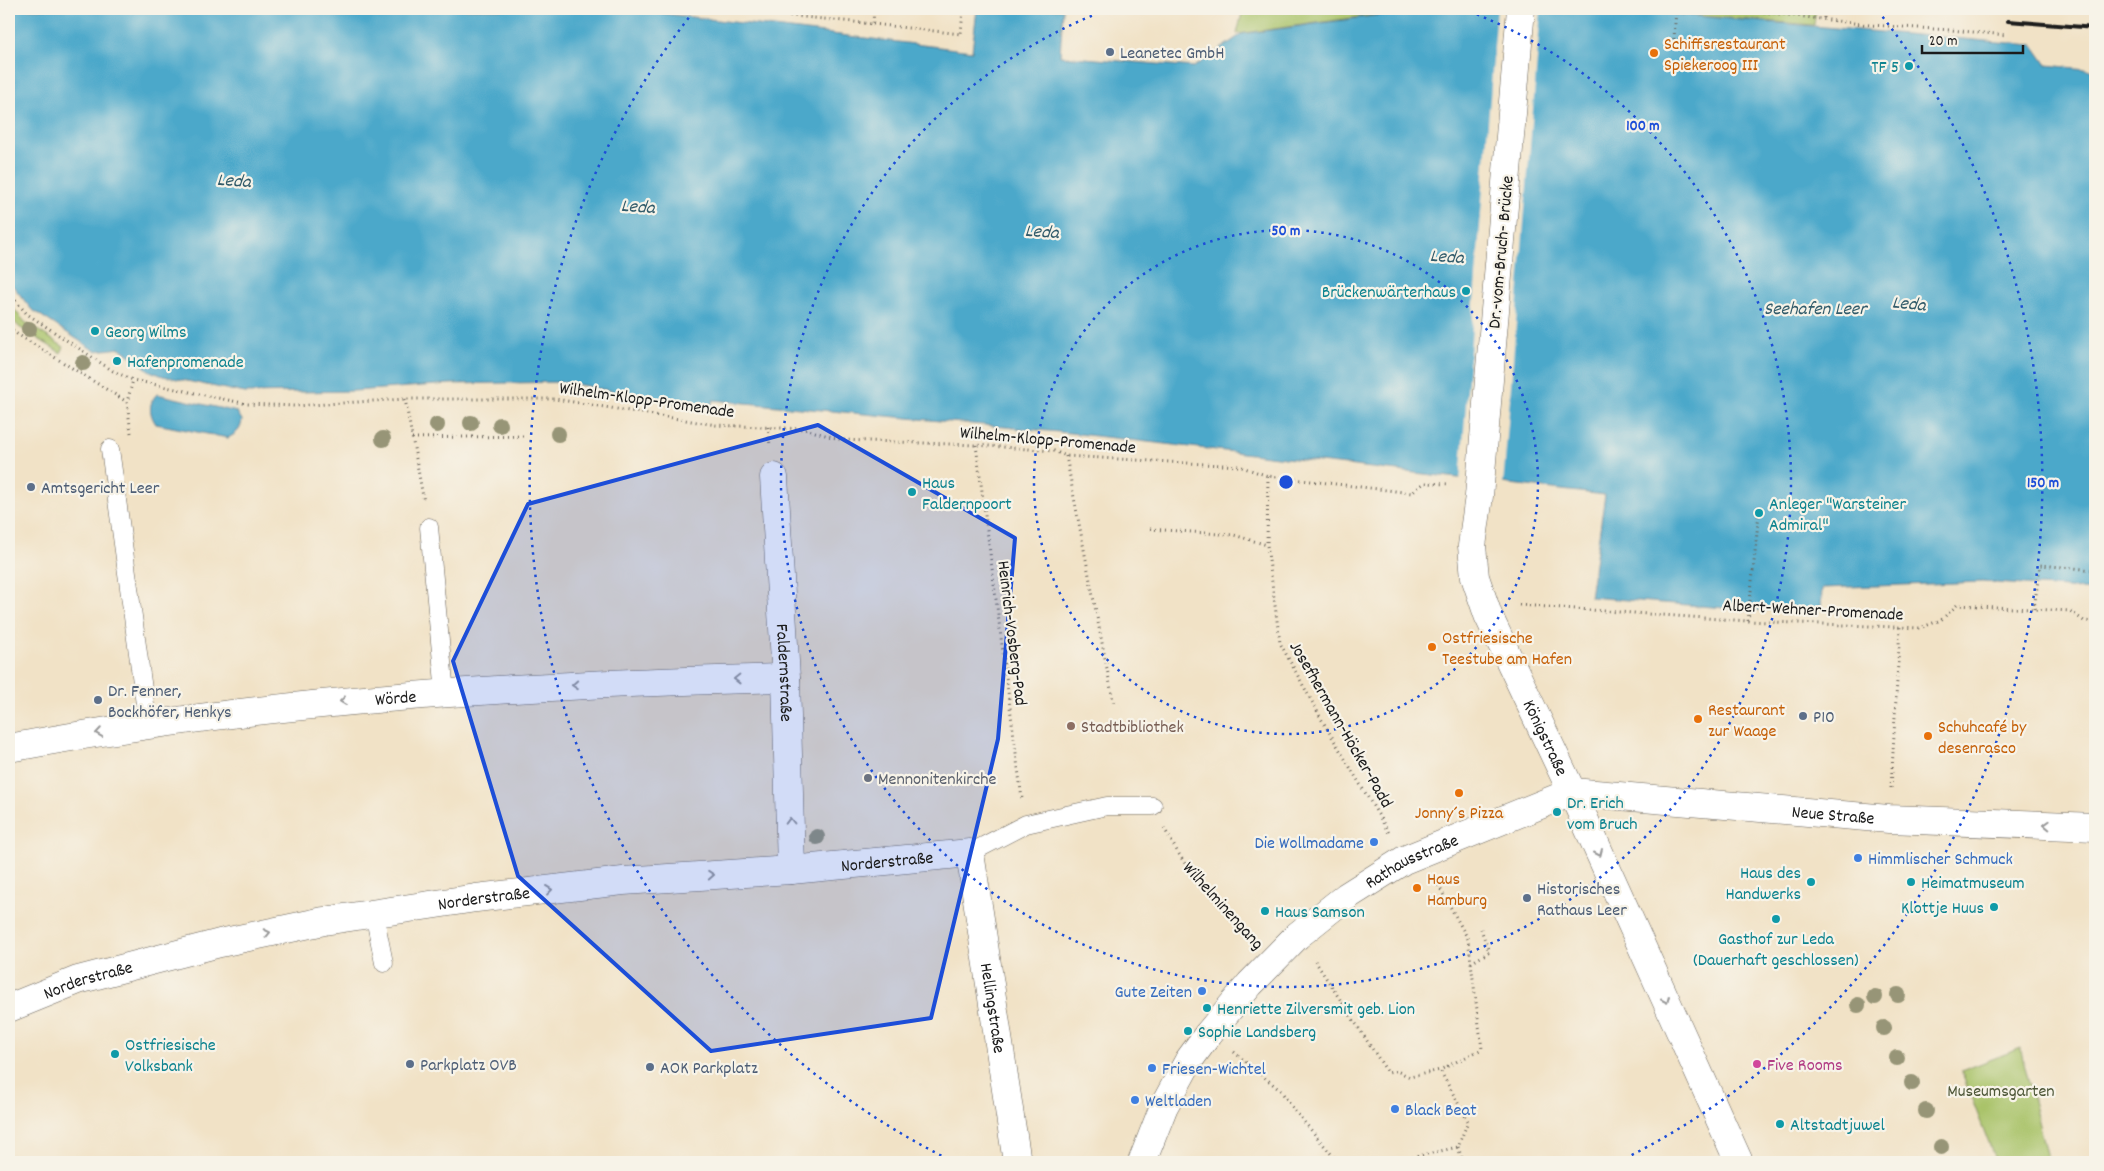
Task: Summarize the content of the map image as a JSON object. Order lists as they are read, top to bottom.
{
  "streets": {
    "street": [
      "Dr.-vom-Bruch- Brücke",
      "Faldernstraße",
      "Wörde",
      "Königstraße",
      "Neue Straße",
      "Norderstraße",
      "Rathausstraße",
      "Hellingstraße"
    ],
    "path": [
      "Wilhelm-Klopp-Promenade",
      "Albert-Wehner-Promenade",
      "Heinrich-Vosberg-Pad",
      "Josefhermann-Höcker-Padd",
      "Wilhelminengang"
    ]
  },
  "crossings": [
    ["Dr.-vom-Bruch- Brücke", "Königstraße"],
    ["Wilhelm-Klopp-Promenade", "Heinrich-Vosberg-Pad"],
    ["Wilhelm-Klopp-Promenade", "Josefhermann-Höcker-Padd"],
    ["Faldernstraße", "Wörde"],
    ["Faldernstraße", "Norderstraße"],
    ["Josefhermann-Höcker-Padd", "Rathausstraße"],
    ["Königstraße", "Neue Straße"],
    ["Königstraße", "Rathausstraße"],
    ["Neue Straße", "Rathausstraße"],
    ["Norderstraße", "Hellingstraße"],
    ["Rathausstraße", "Wilhelminengang"]
  ],
  "one_way": [
    "Faldernstraße",
    "Wörde",
    "Königstraße",
    "Neue Straße",
    "Norderstraße"
  ],
  "water": ["Leda", "Seehafen Leer"],
  "parks": ["Museumsgarten"],
  "places": [
    "Leanetec GmbH",
    "Schiffsrestaurant Spiekeroog III",
    "TF 5",
    "Brückenwärterhaus",
    "Georg Wilms",
    "Hafenpromenade",
    "Amtsgericht Leer",
    "Haus Faldernpoort",
    "Anleger \"Warsteiner Admiral\"",
    "Ostfriesische Teestube am Hafen",
    "Dr. Fenner, Bockhöfer, Henkys",
    "P10",
    "Restaurant zur Waage",
    "Stadtbibliothek",
    "Schuhcafé by desenrasco",
    "Mennonitenkirche",
    "Jonny´s Pizza",
    "Dr. Erich vom Bruch",
    "Die Wollmadame",
    "Himmlischer Schmuck",
    "Haus des Handwerks",
    "Heimatmuseum",
    "Haus Hamburg",
    "Historisches Rathaus Leer",
    "Klottje Huus",
    "Haus Samson",
    "Gasthof zur Leda (Dauerhaft geschlossen)",
    "Gute Zeiten",
    "Henriette Zilversmit geb. Lion",
    "Sophie Landsberg",
    "Ostfriesische Volksbank",
    "Parkplatz OVB",
    "Five Rooms",
    "AOK Parkplatz",
    "Friesen-Wichtel",
    "Weltladen",
    "Black Beat",
    "Altstadtjuwel"
  ],
  "scale_bar": "20 m",
  "rings": ["100 m", "50 m", "150 m"]
}
